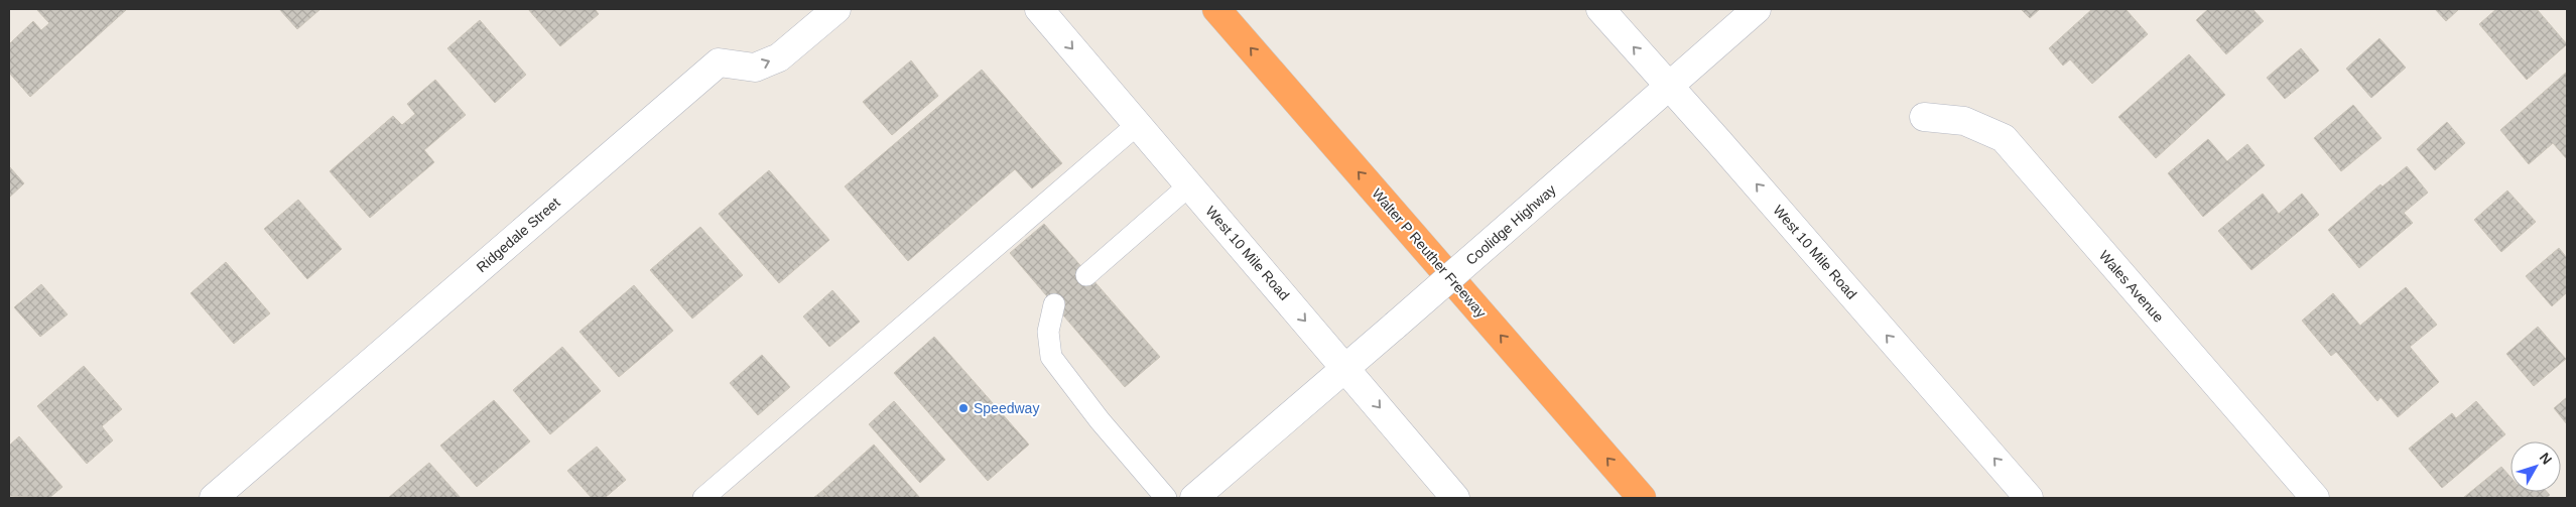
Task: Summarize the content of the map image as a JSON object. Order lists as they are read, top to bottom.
{
  "streets": {
    "highway": ["Walter P Reuther Freeway"],
    "main road": [
      "Coolidge Highway",
      "Ridgedale Street",
      "West 10 Mile Road",
      "Wales Avenue"
    ]
  },
  "crossings": [
    ["Coolidge Highway", "West 10 Mile Road"]
  ],
  "one_way": ["Ridgedale Street", "Walter P Reuther Freeway"],
  "places": ["Speedway"],
  "north": "top right"
}
